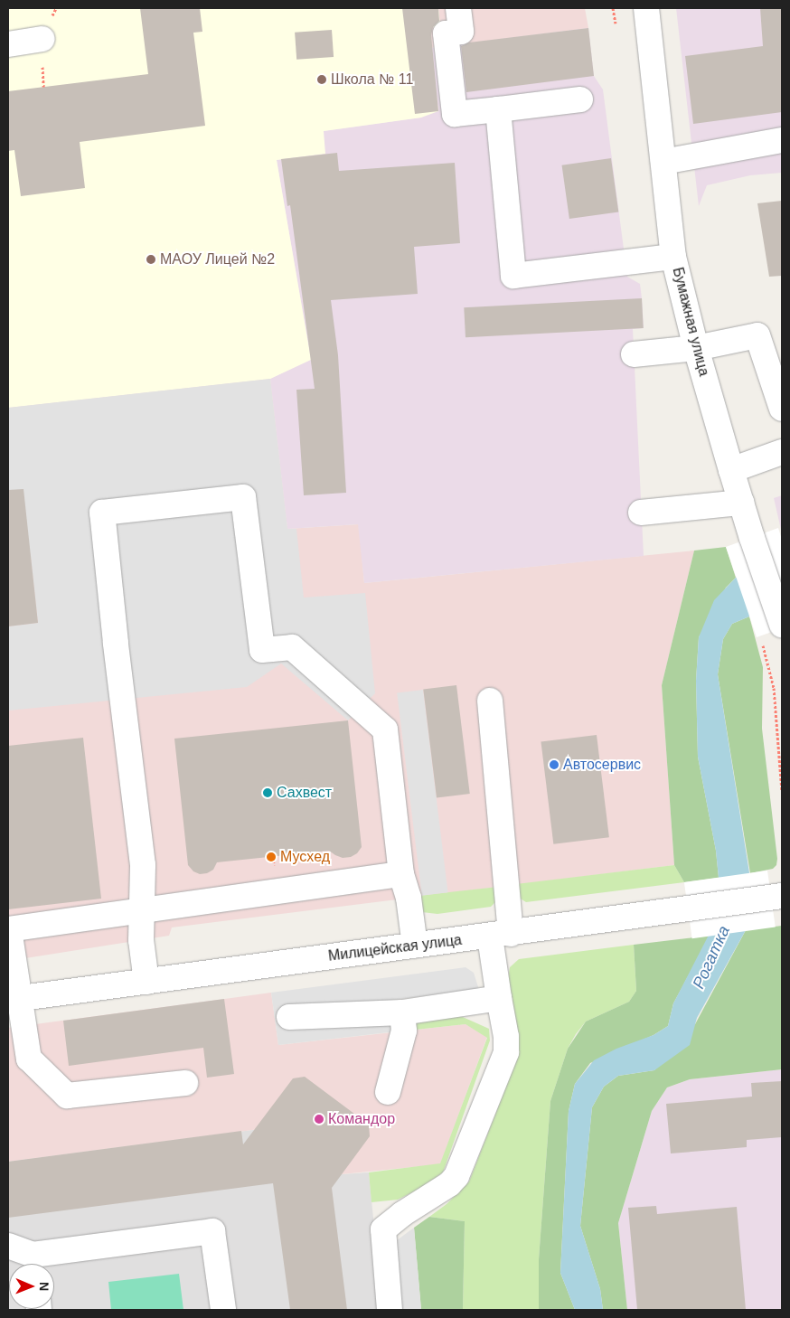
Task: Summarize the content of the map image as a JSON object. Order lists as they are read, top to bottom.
{
  "streets": {
    "street": ["Бумажная улица", "Милицейская улица"]
  },
  "water": ["Рогатка"],
  "places": [
    "Школа № 11",
    "МАОУ Лицей №2",
    "Автосервис",
    "Сахвест",
    "Мусхед",
    "Командор"
  ],
  "north": "right"
}
